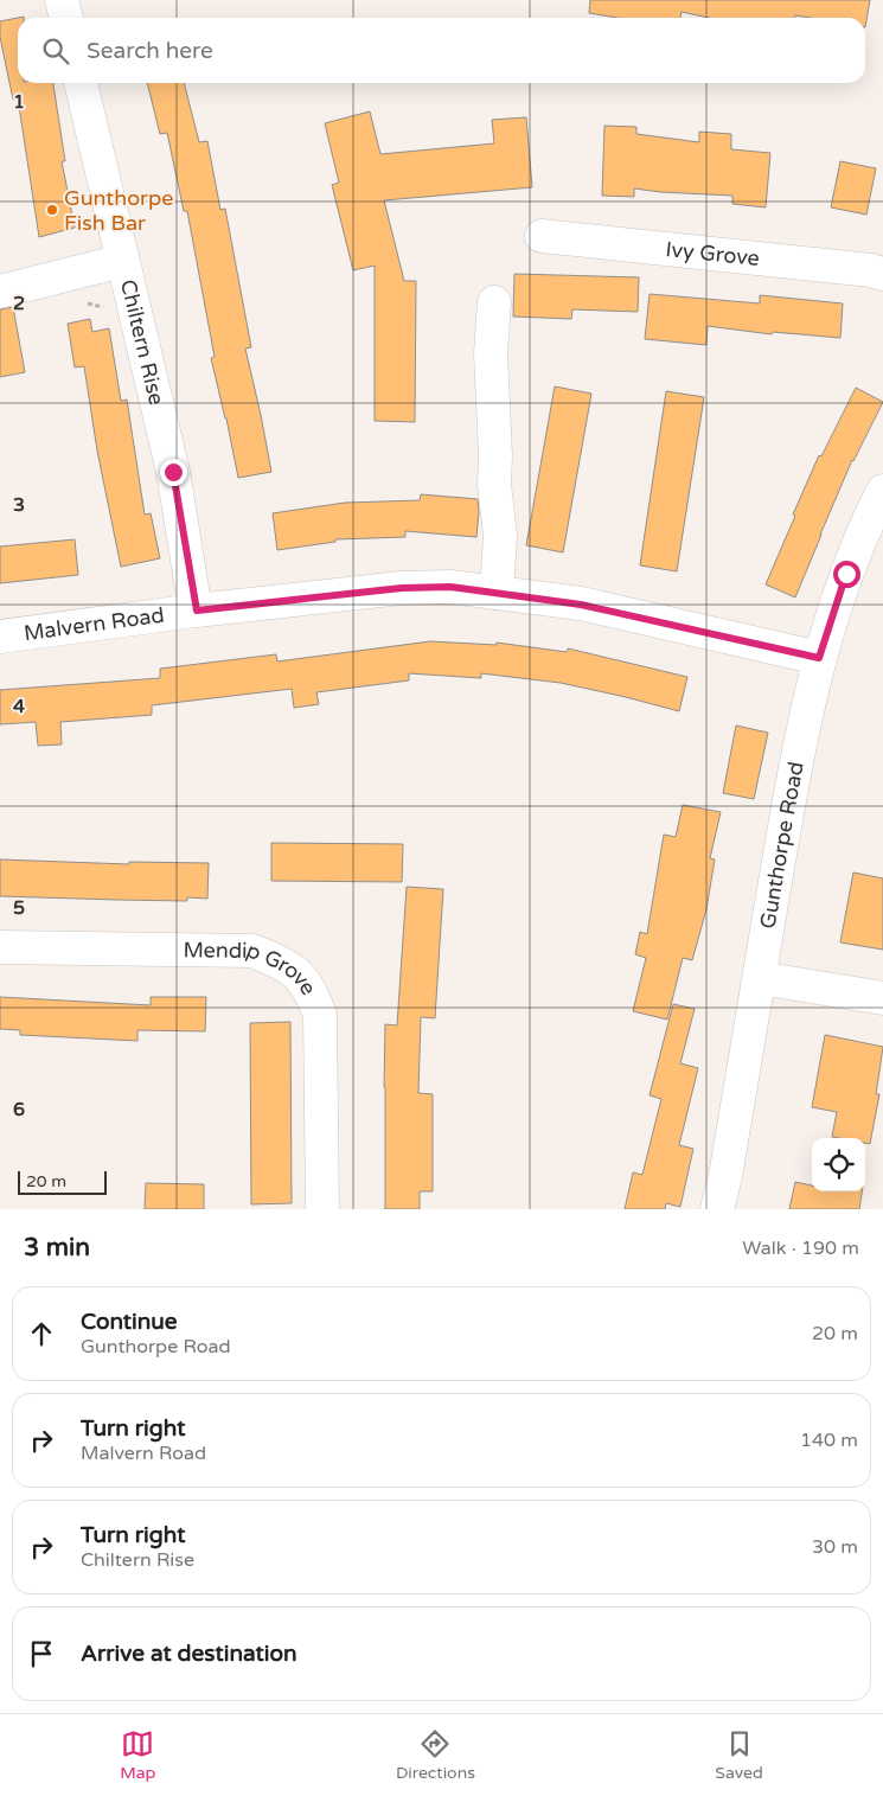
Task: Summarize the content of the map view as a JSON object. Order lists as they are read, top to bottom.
{
  "streets": {
    "street": [
      "Ivy Grove",
      "Chiltern Rise",
      "Malvern Road",
      "Gunthorpe Road",
      "Mendip Grove"
    ]
  },
  "crossings": [
    ["Chiltern Rise", "Malvern Road"],
    ["Malvern Road", "Gunthorpe Road"]
  ],
  "places": ["Gunthorpe Fish Bar"],
  "scale_bar": "20 m",
  "page": {
    "search": "Search here",
    "scale": "20 m",
    "heading": ["3 min", "Walk · 190 m"],
    "list": [
      ["Continue", "Gunthorpe Road", "20 m"],
      ["Turn right", "Malvern Road", "140 m"],
      ["Turn right", "Chiltern Rise", "30 m"],
      "Arrive at destination"
    ],
    "nav": ["Map", "Directions", "Saved"]
  },
  "grid": {
    "rows": [
      "1",
      "2",
      "3",
      "4",
      "5",
      "6"
    ]
  }
}
